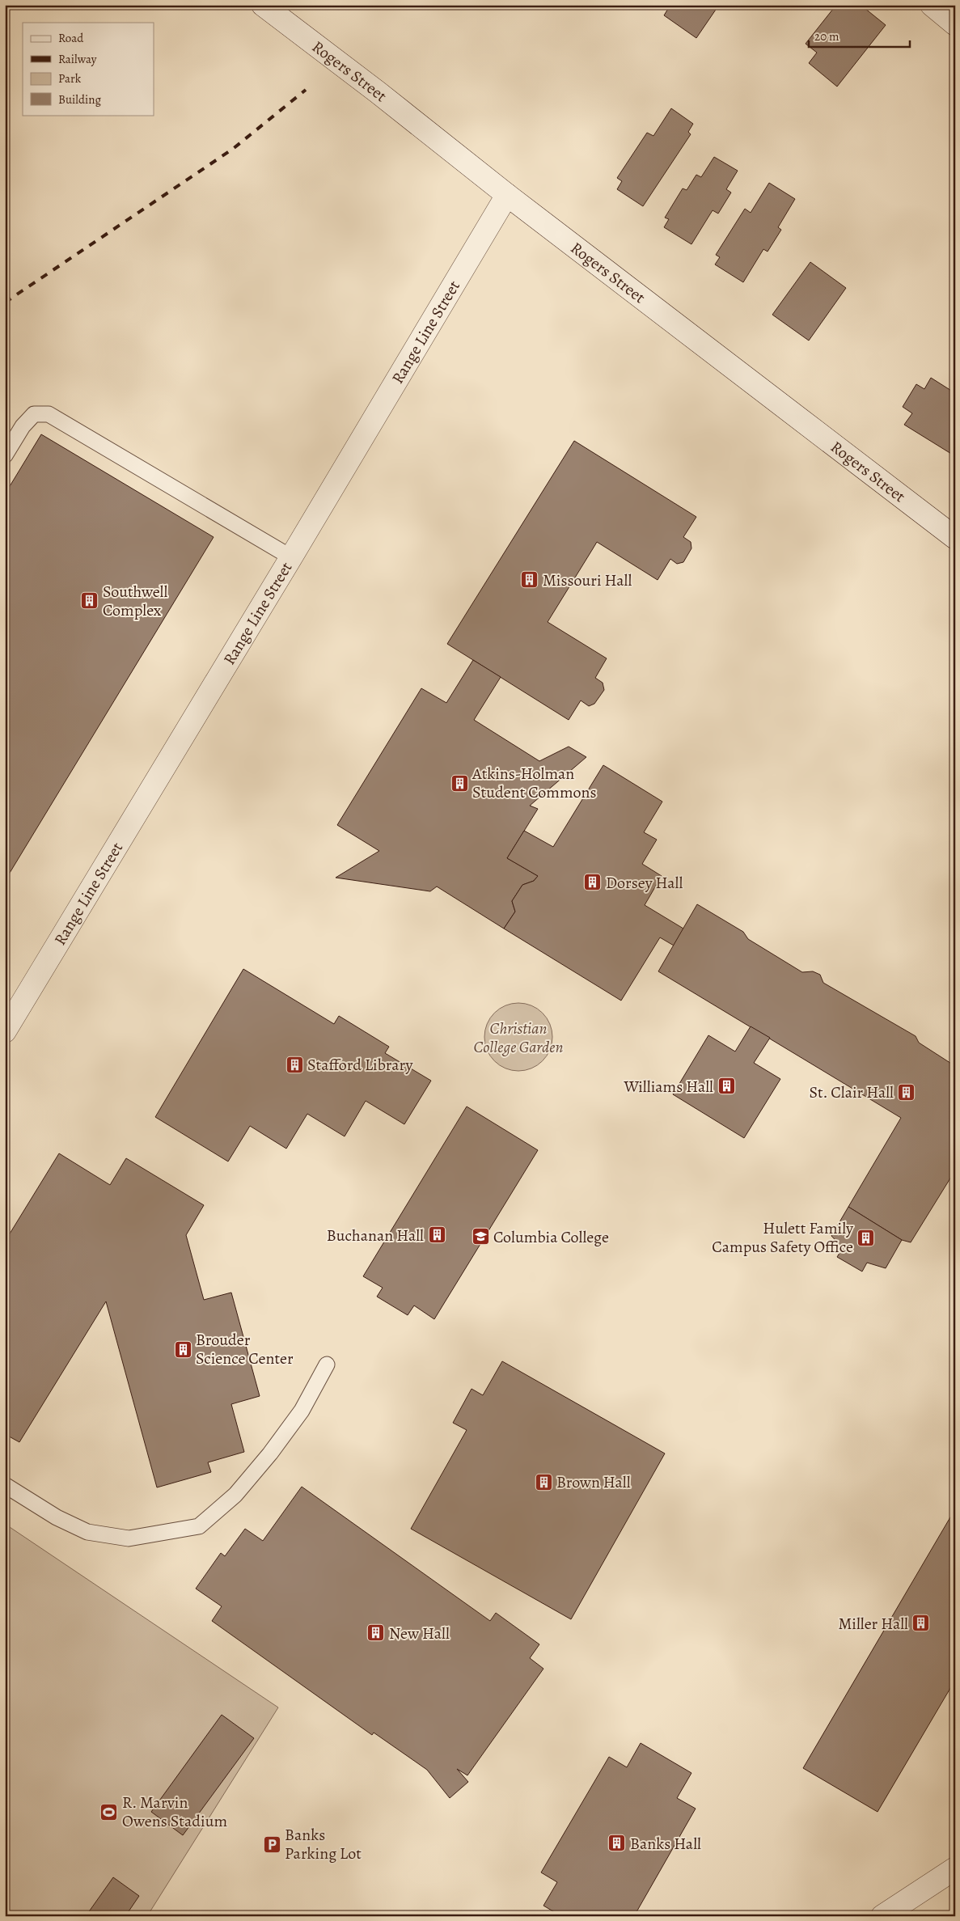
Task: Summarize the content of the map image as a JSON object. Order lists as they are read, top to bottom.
{
  "streets": {
    "street": ["Rogers Street", "Range Line Street"]
  },
  "crossings": [
    ["Rogers Street", "Range Line Street"]
  ],
  "parks": ["Christian College Garden"],
  "places": {
    "building": [
      "Missouri Hall",
      "Southwell Complex",
      "Atkins-Holman Student Commons",
      "Dorsey Hall",
      "Stafford Library",
      "Williams Hall",
      "St. Clair Hall",
      "Buchanan Hall",
      "Hulett Family Campus Safety Office",
      "Brouder Science Center",
      "Brown Hall",
      "Miller Hall",
      "New Hall",
      "Banks Hall"
    ],
    "school or university": ["Columbia College"],
    "sports": ["R. Marvin Owens Stadium"],
    "parking": ["Banks Parking Lot"]
  },
  "legend": [
    "Road",
    "Railway",
    "Park",
    "Building"
  ],
  "scale_bar": "20 m"
}
